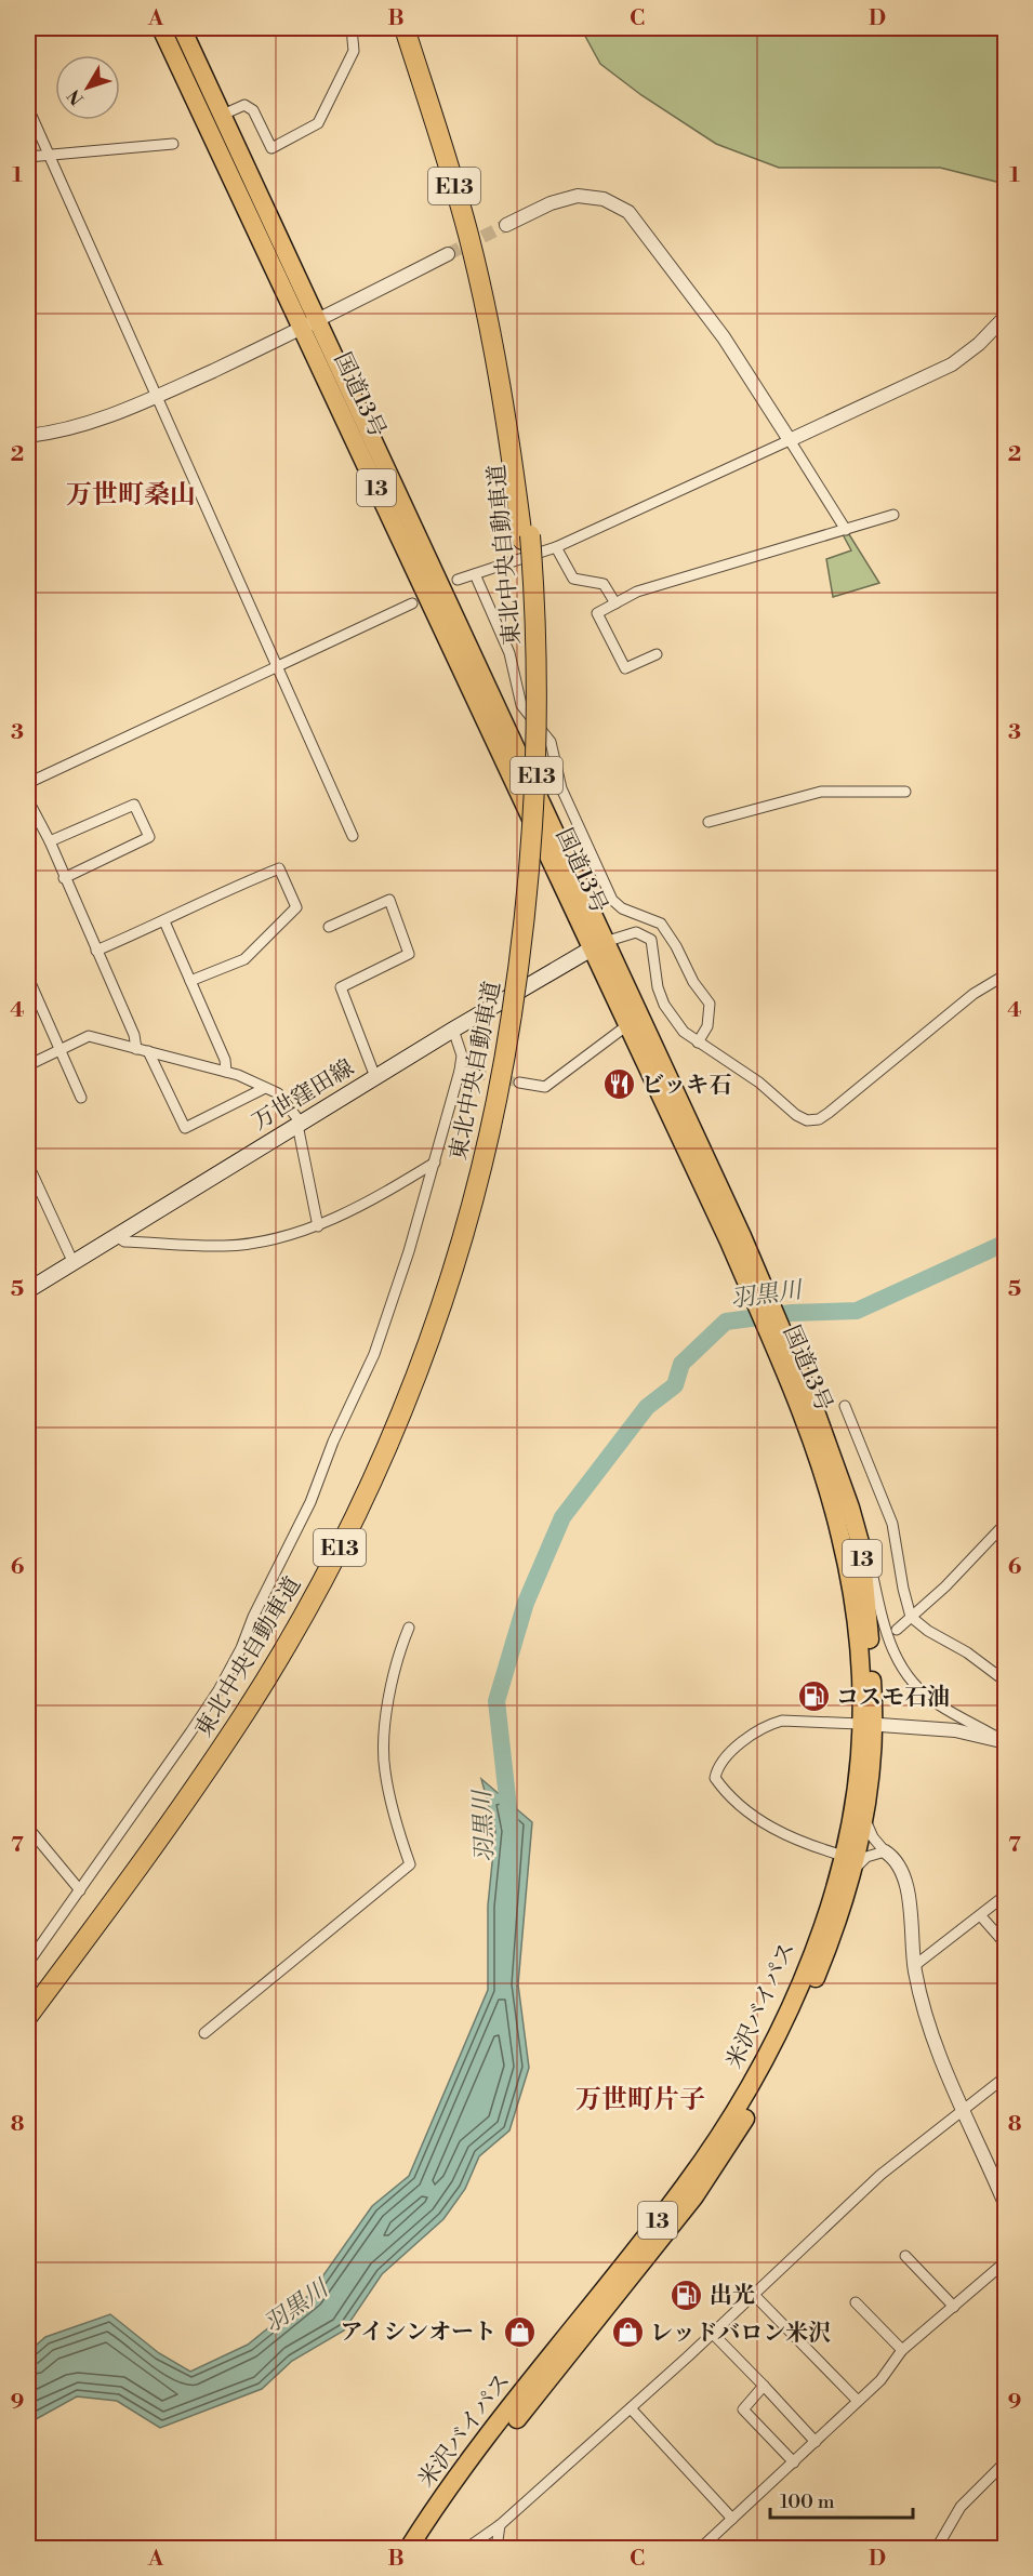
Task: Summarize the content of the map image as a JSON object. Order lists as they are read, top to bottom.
{
  "streets": {
    "highway": [
      "E13",
      "国道13号",
      "13",
      "東北中央自動車道",
      "米沢バイパス"
    ],
    "main road": ["万世窪田線"]
  },
  "crossings": [
    ["国道13号", "万世窪田線"],
    ["国道13号", "米沢バイパス"]
  ],
  "districts": ["万世町桑山", "万世町片子"],
  "water": ["羽黒川"],
  "places": {
    "restaurant": ["ビッキ石"],
    "fuel station": ["コスモ石油", "出光"],
    "shop": ["アイシンオート", "レッドバロン米沢"]
  },
  "scale_bar": "100 m",
  "north": "bottom left",
  "grid": {
    "columns": [
      "A",
      "B",
      "C",
      "D"
    ],
    "rows": [
      "1",
      "2",
      "3",
      "4",
      "5",
      "6",
      "7",
      "8",
      "9"
    ]
  }
}
